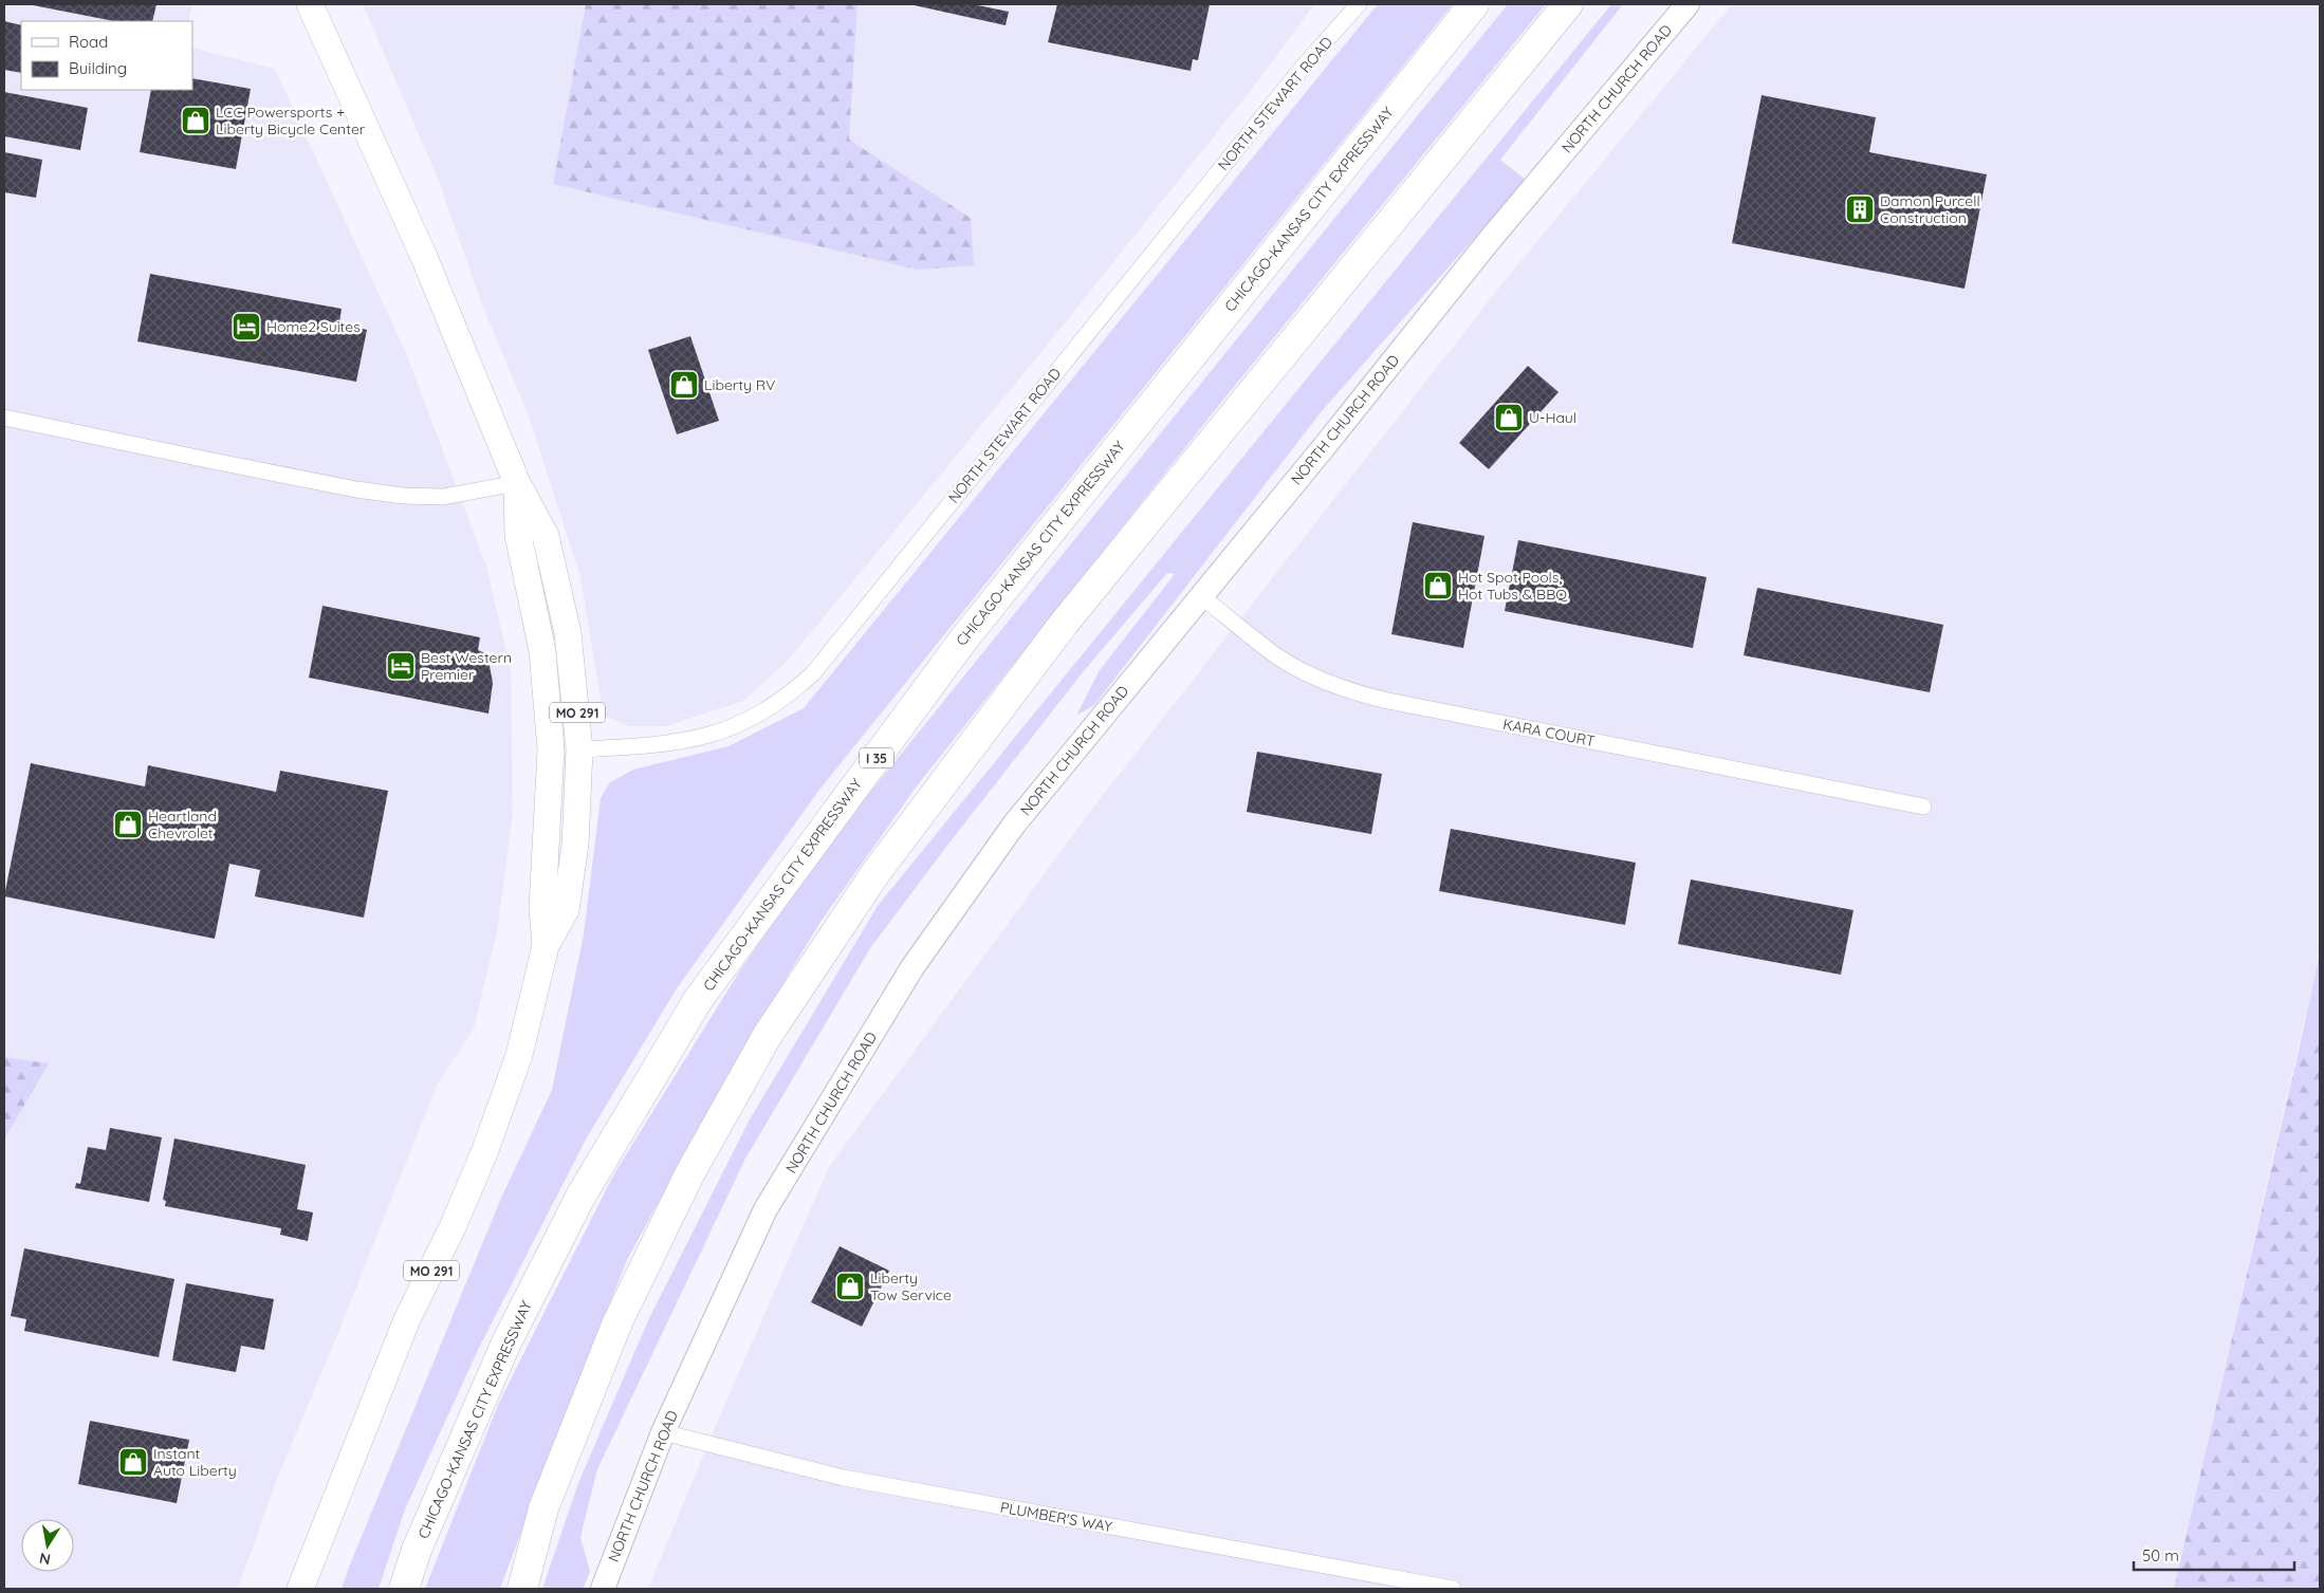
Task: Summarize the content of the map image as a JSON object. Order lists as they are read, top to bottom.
{
  "streets": {
    "highway": ["CHICAGO-KANSAS CITY EXPRESSWAY", "I 35"],
    "main road": ["NORTH CHURCH ROAD", "MO 291"],
    "street": ["NORTH STEWART ROAD", "KARA COURT", "PLUMBER'S WAY"]
  },
  "crossings": [
    ["NORTH CHURCH ROAD", "KARA COURT"],
    ["NORTH CHURCH ROAD", "PLUMBER'S WAY"],
    ["NORTH STEWART ROAD", "MO 291"]
  ],
  "places": {
    "shop": [
      "LCC Powersports + Liberty Bicycle Center",
      "Liberty RV",
      "U-Haul",
      "Hot Spot Pools, Hot Tubs & BBQ",
      "Heartland Chevrolet",
      "Liberty Tow Service",
      "Instant Auto Liberty"
    ],
    "building": ["Damon Purcell Construction"],
    "hotel": ["Home2 Suites", "Best Western Premier"]
  },
  "legend": ["Road", "Building"],
  "scale_bar": "50 m",
  "north": "bottom"
}
